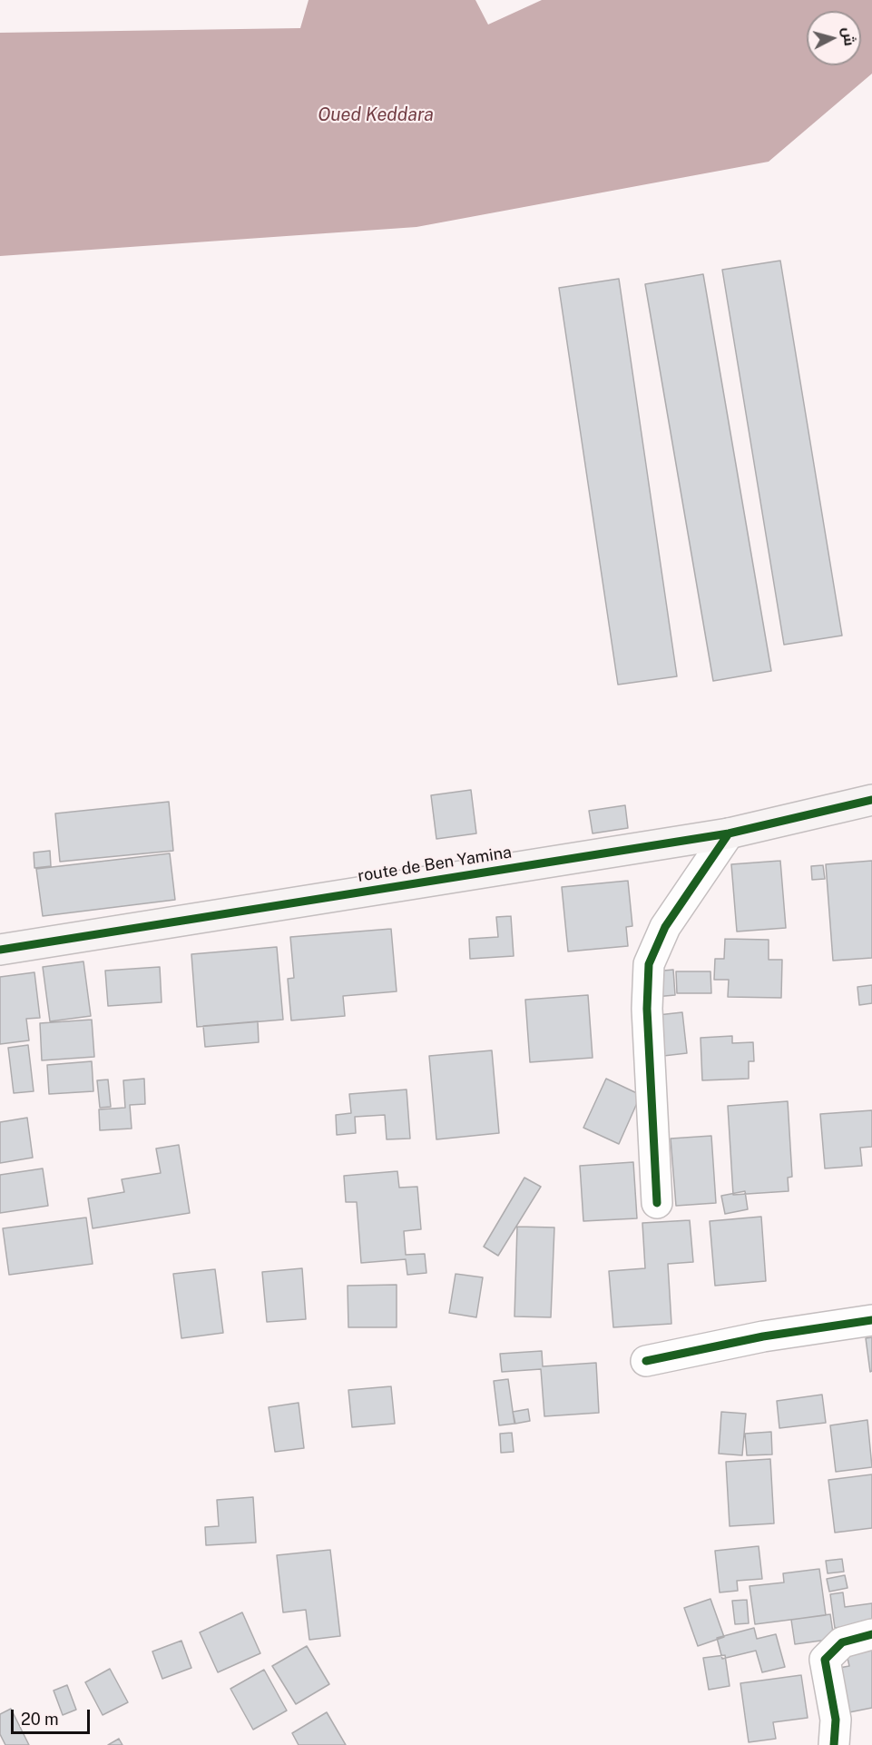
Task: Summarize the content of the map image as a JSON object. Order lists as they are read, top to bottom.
{
  "streets": {
    "street": ["route de Ben Yamina"]
  },
  "water": ["Oued Keddara"],
  "scale_bar": "20 m",
  "north": "right"
}
